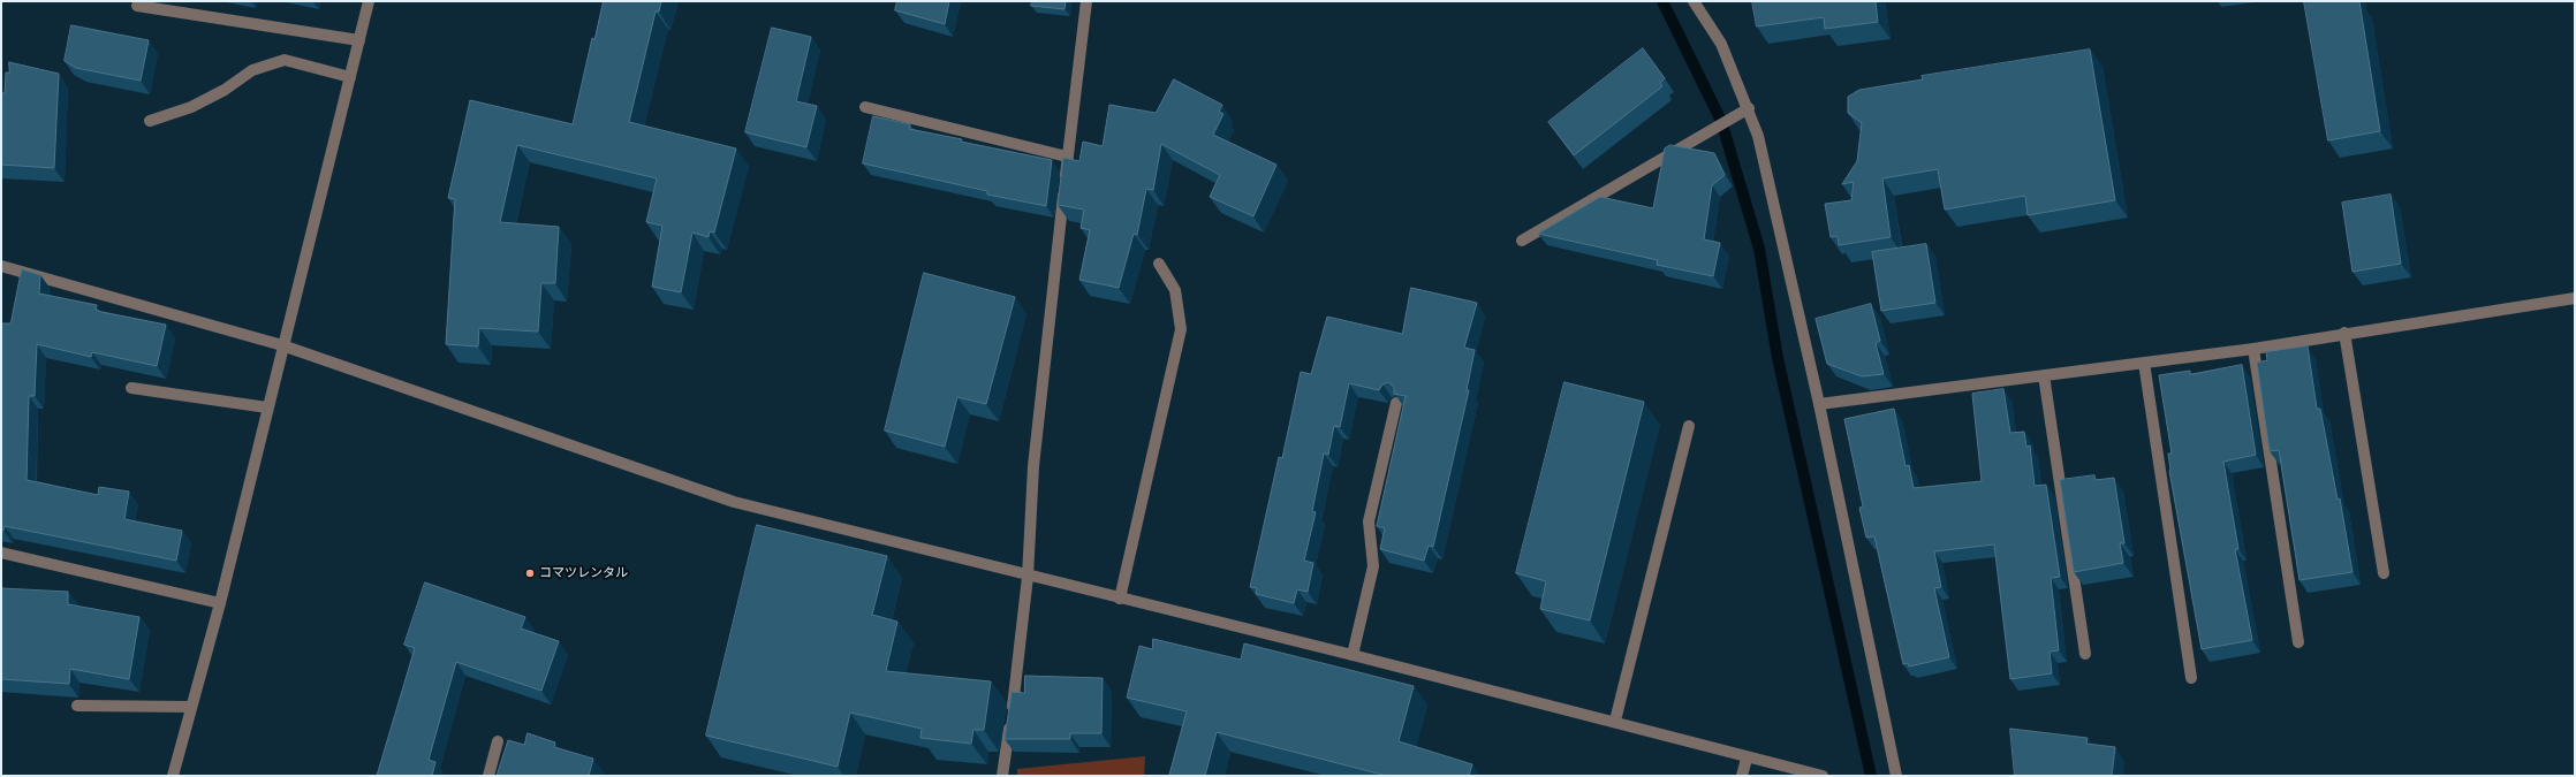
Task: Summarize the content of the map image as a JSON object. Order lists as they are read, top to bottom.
{
  "places": ["コマツレンタル"]
}
